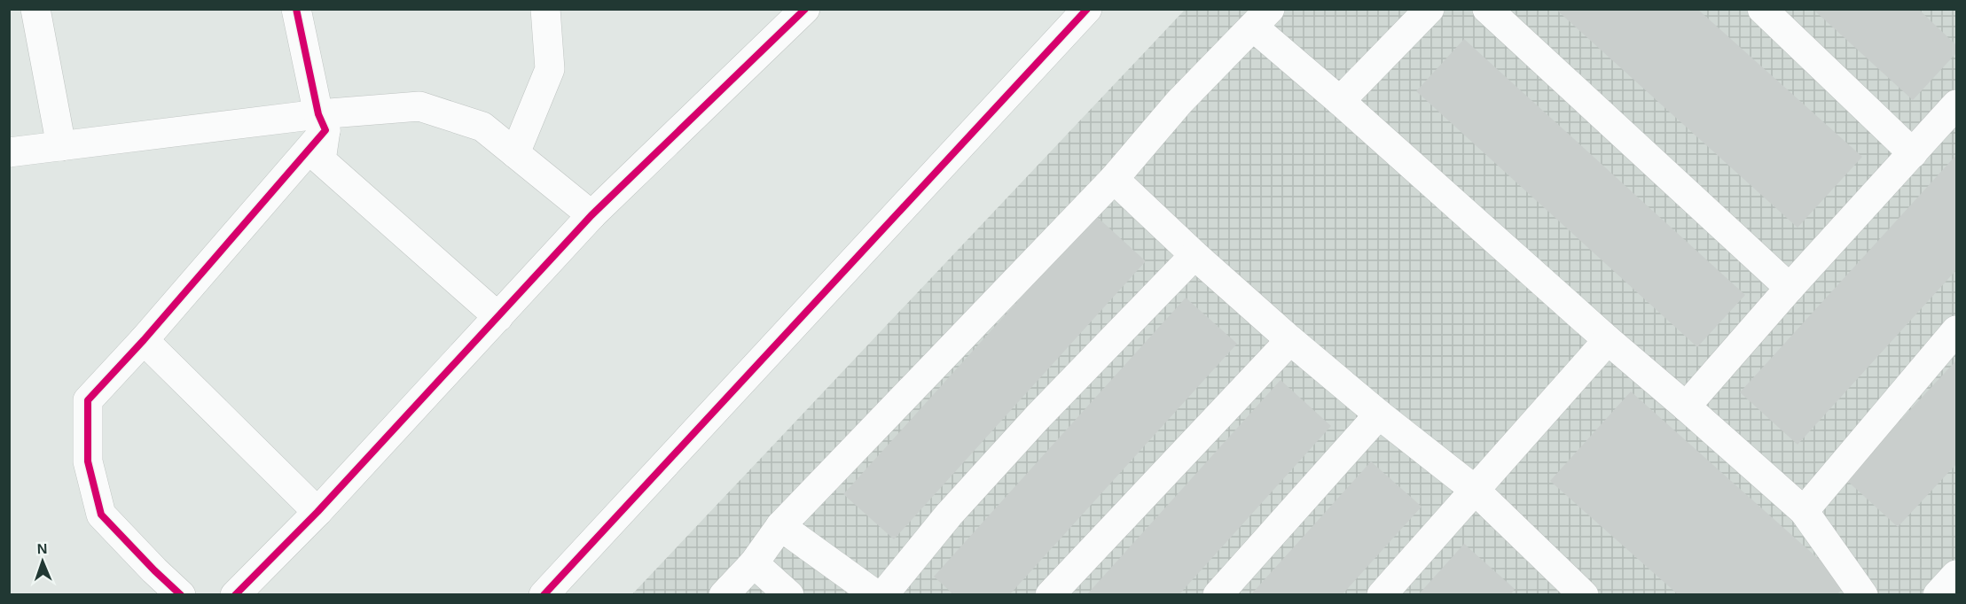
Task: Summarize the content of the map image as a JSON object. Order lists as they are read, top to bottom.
{
  "north": "top"
}
